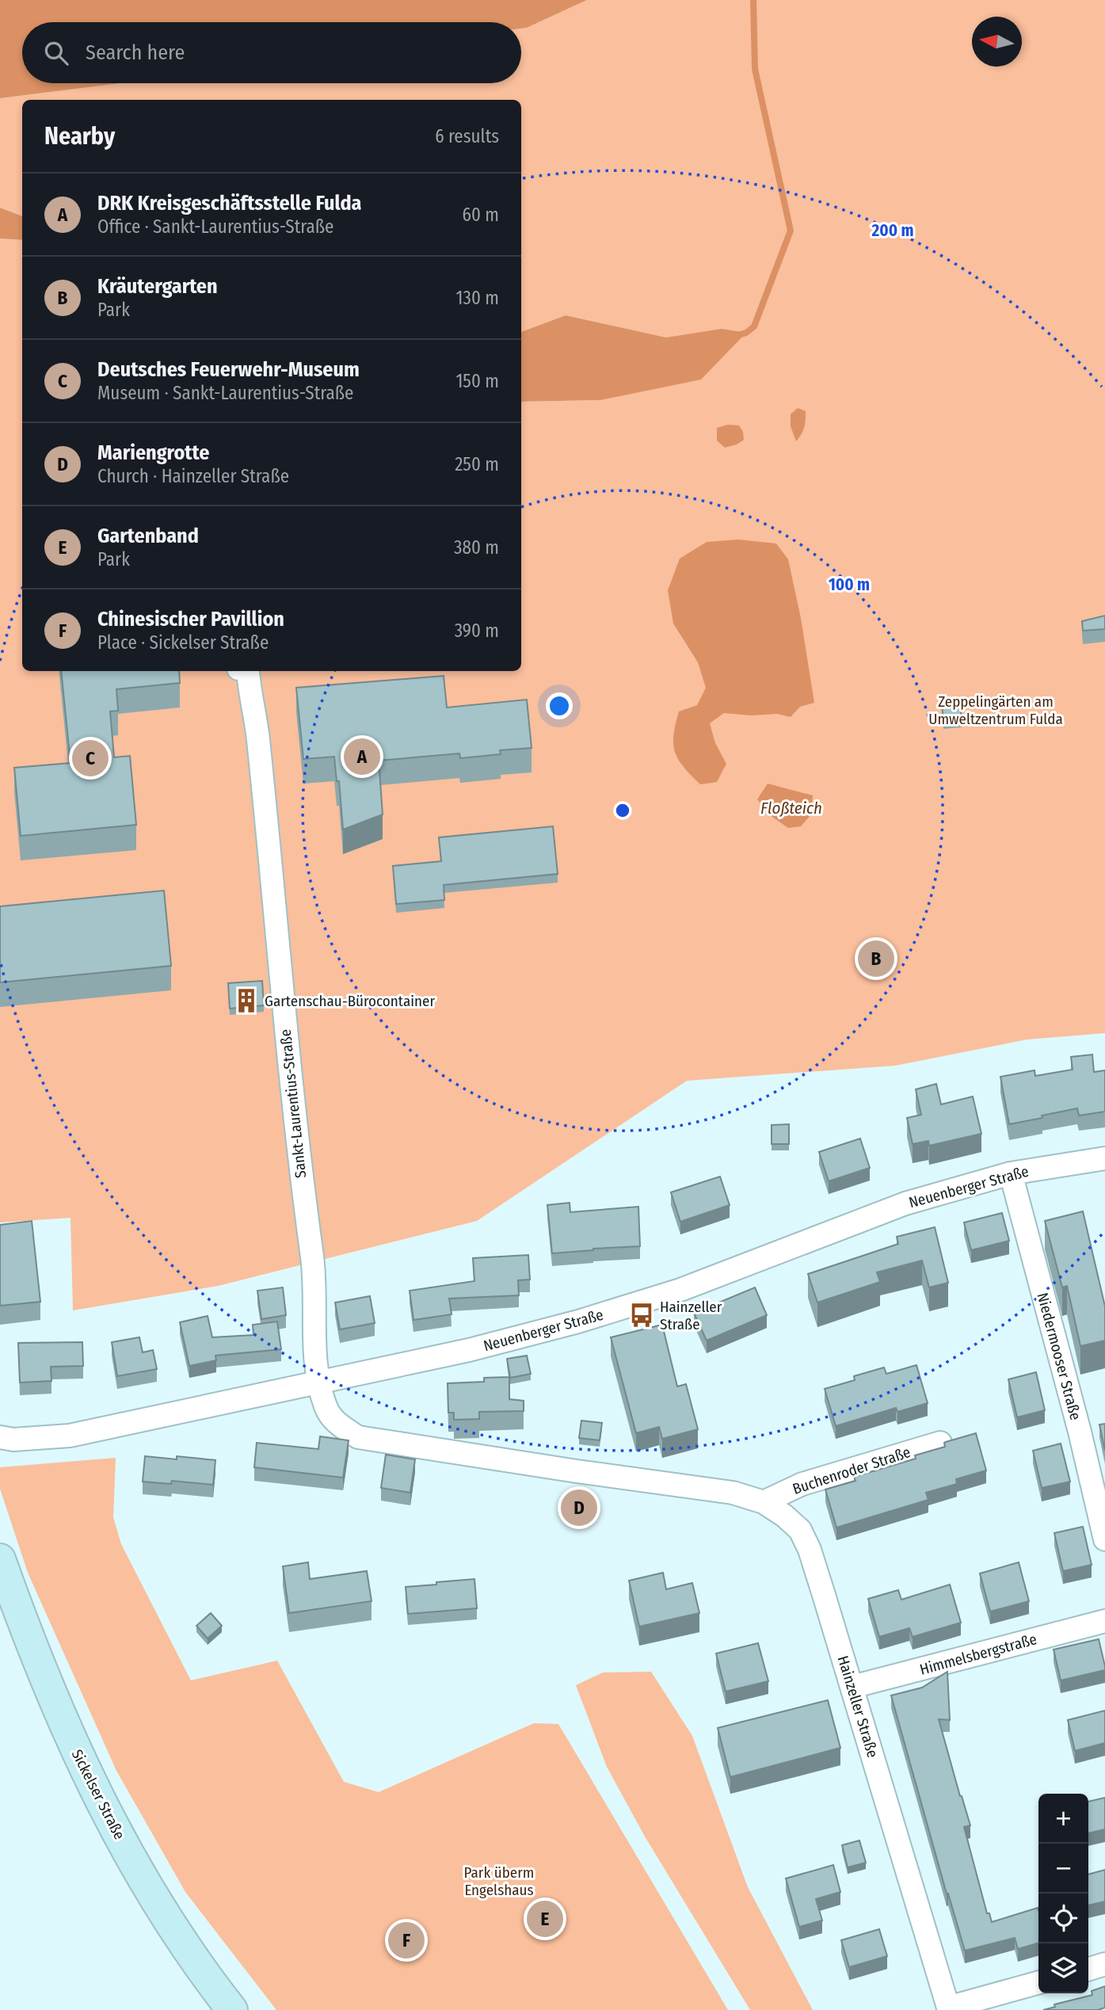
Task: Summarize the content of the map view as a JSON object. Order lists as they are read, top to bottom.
{
  "streets": {
    "main road": ["Sickelser Straße"],
    "street": [
      "Sankt-Laurentius-Straße",
      "Neuenberger Straße",
      "Niedermooser Straße",
      "Buchenroder Straße",
      "Himmelsbergstraße",
      "Hainzeller Straße"
    ]
  },
  "crossings": [
    ["Sankt-Laurentius-Straße", "Neuenberger Straße"],
    ["Sankt-Laurentius-Straße", "Hainzeller Straße"],
    ["Neuenberger Straße", "Niedermooser Straße"],
    ["Neuenberger Straße", "Hainzeller Straße"],
    ["Buchenroder Straße", "Hainzeller Straße"],
    ["Himmelsbergstraße", "Hainzeller Straße"]
  ],
  "water": ["Floßteich"],
  "parks": ["Zeppelingärten am Umweltzentrum Fulda", "Park überm Engelshaus"],
  "places": {
    "building": ["Gartenschau-Bürocontainer"],
    "bus stop": ["Hainzeller Straße"]
  },
  "north": "left",
  "page": {
    "search": "Search here",
    "heading": ["Nearby", "6 results"],
    "list": [
      {
        "mark": "A",
        "name": "DRK Kreisgeschäftsstelle Fulda",
        "note": "Office · Sankt-Laurentius-Straße",
        "value": "60 m"
      },
      {
        "mark": "B",
        "name": "Kräutergarten",
        "note": "Park",
        "value": "130 m"
      },
      {
        "mark": "C",
        "name": "Deutsches Feuerwehr-Museum",
        "note": "Museum · Sankt-Laurentius-Straße",
        "value": "150 m"
      },
      {
        "mark": "D",
        "name": "Mariengrotte",
        "note": "Church · Hainzeller Straße",
        "value": "250 m"
      },
      {
        "mark": "E",
        "name": "Gartenband",
        "note": "Park",
        "value": "380 m"
      },
      {
        "mark": "F",
        "name": "Chinesischer Pavillion",
        "note": "Place · Sickelser Straße",
        "value": "390 m"
      }
    ],
    "pins": [
      "A",
      "C",
      "B",
      "D",
      "E",
      "F"
    ],
    "map_buttons": ["+", "−"]
  },
  "rings": ["200 m", "100 m"]
}
